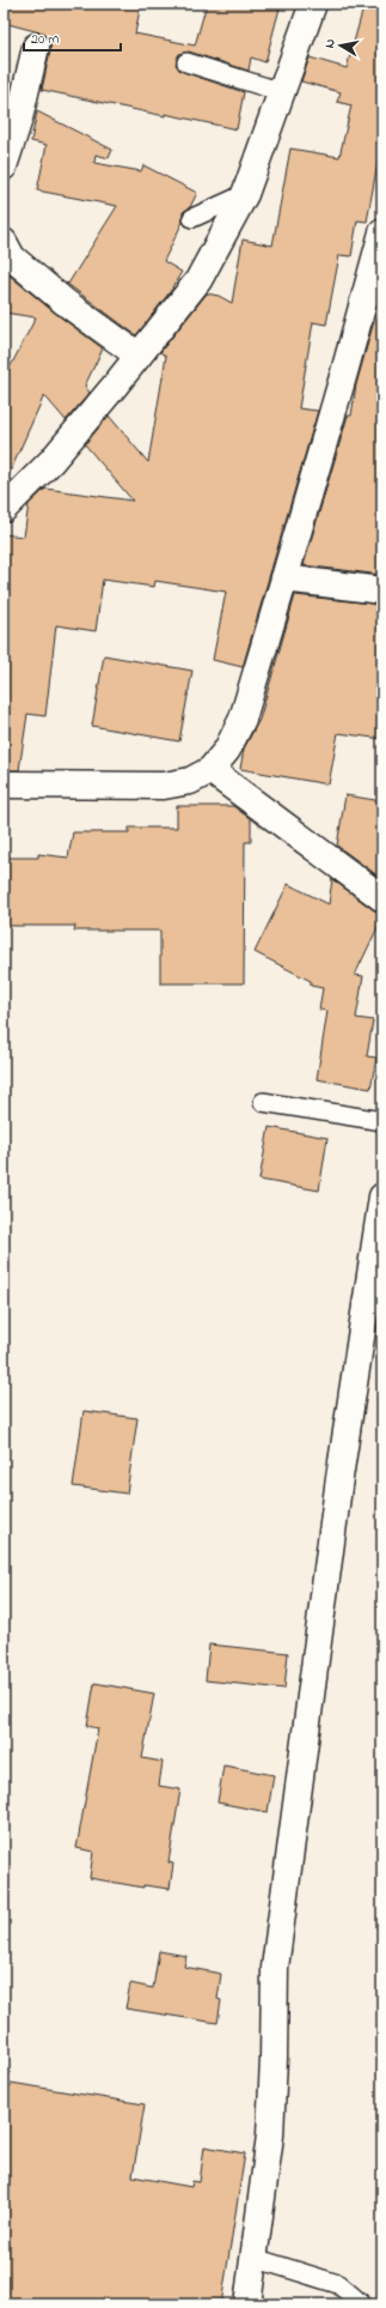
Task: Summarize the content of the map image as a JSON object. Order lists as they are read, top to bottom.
{
  "scale_bar": "20 m",
  "north": "left"
}
